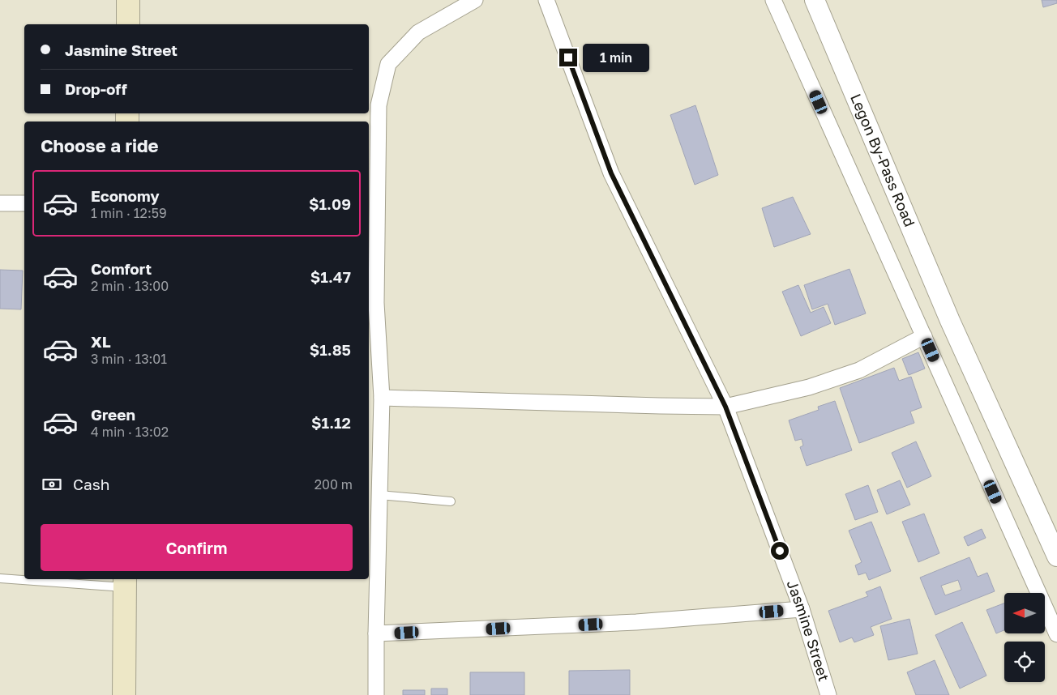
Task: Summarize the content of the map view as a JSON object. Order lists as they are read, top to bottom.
{
  "streets": {
    "street": ["Legon By-Pass Road", "Jasmine Street"]
  },
  "north": "left",
  "page": {
    "banner": ["Jasmine Street", "Drop-off"],
    "bubble": "1 min",
    "heading": "Choose a ride",
    "list": [
      {
        "name": "Economy",
        "note": "1 min · 12:59",
        "value": "$1.09"
      },
      {
        "name": "Comfort",
        "note": "2 min · 13:00",
        "value": "$1.47"
      },
      {
        "name": "XL",
        "note": "3 min · 13:01",
        "value": "$1.85"
      },
      {
        "name": "Green",
        "note": "4 min · 13:02",
        "value": "$1.12"
      }
    ],
    "pay": ["Cash", "200 m"],
    "buttons": "Confirm"
  }
}
